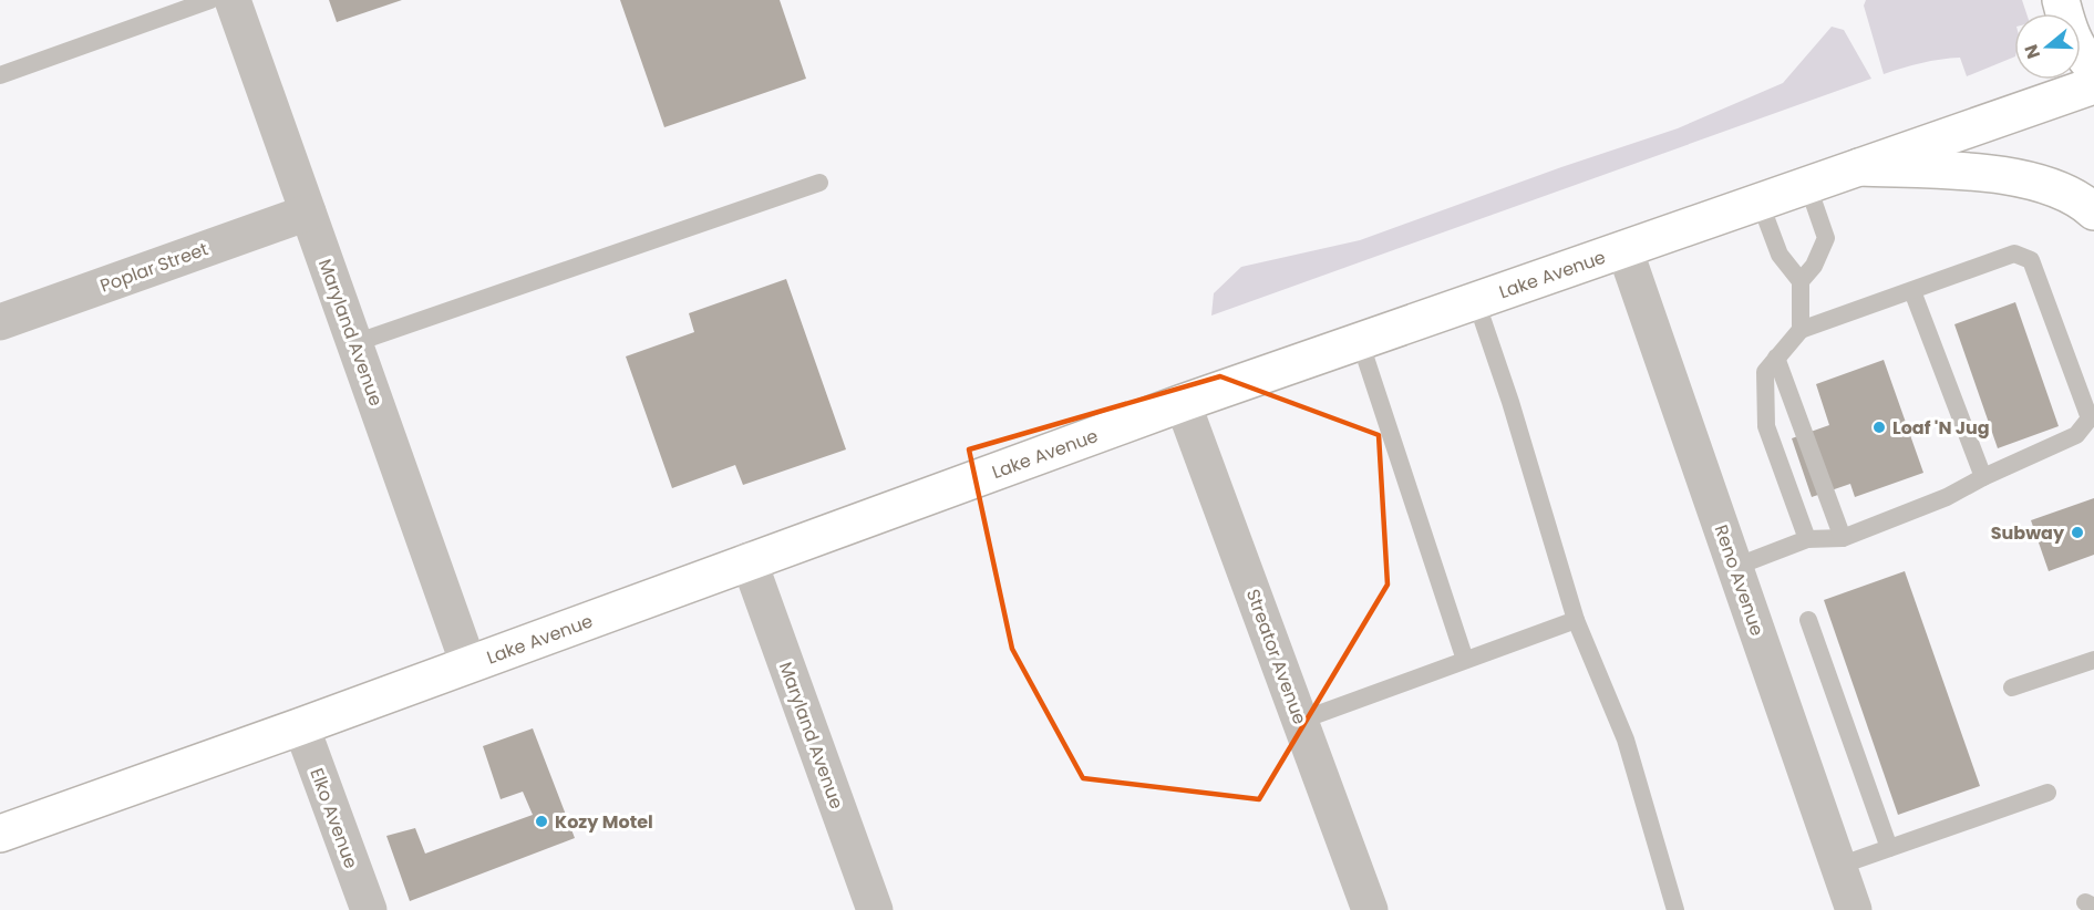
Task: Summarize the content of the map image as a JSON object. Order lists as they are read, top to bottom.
{
  "streets": {
    "main road": ["Lake Avenue"],
    "street": [
      "Poplar Street",
      "Maryland Avenue",
      "Reno Avenue",
      "Streator Avenue",
      "Elko Avenue"
    ]
  },
  "crossings": [
    ["Poplar Street", "Maryland Avenue"],
    ["Lake Avenue", "Maryland Avenue"],
    ["Lake Avenue", "Reno Avenue"],
    ["Lake Avenue", "Streator Avenue"],
    ["Lake Avenue", "Elko Avenue"]
  ],
  "places": ["Loaf 'N Jug", "Subway", "Kozy Motel"],
  "north": "left"
}
